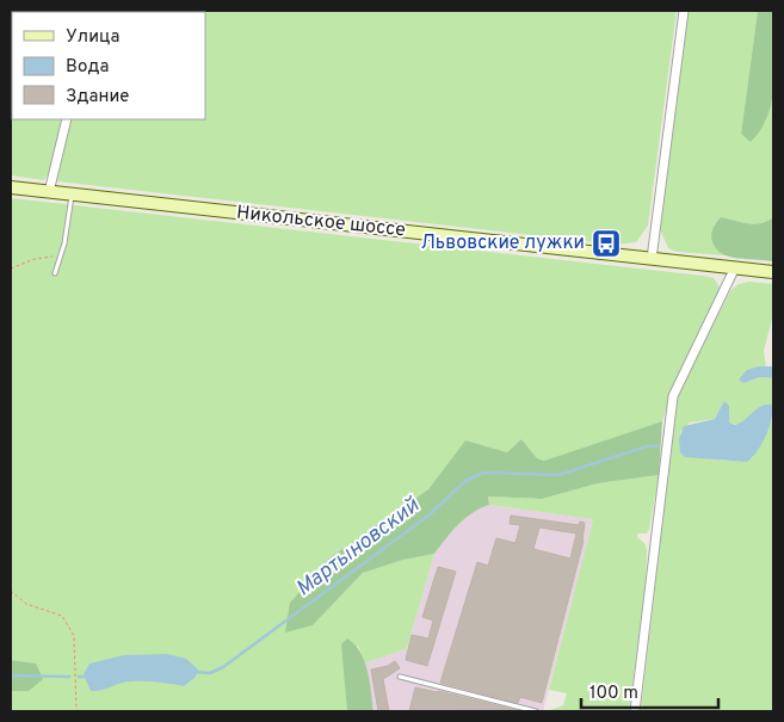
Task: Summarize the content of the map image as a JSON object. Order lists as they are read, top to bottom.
{
  "streets": {
    "main road": ["Никольское шоссе"]
  },
  "water": ["Мартыновский"],
  "places": {
    "bus stop": ["Львовские лужки"]
  },
  "legend": ["Улица", "Вода", "Здание"],
  "scale_bar": "100 m"
}
